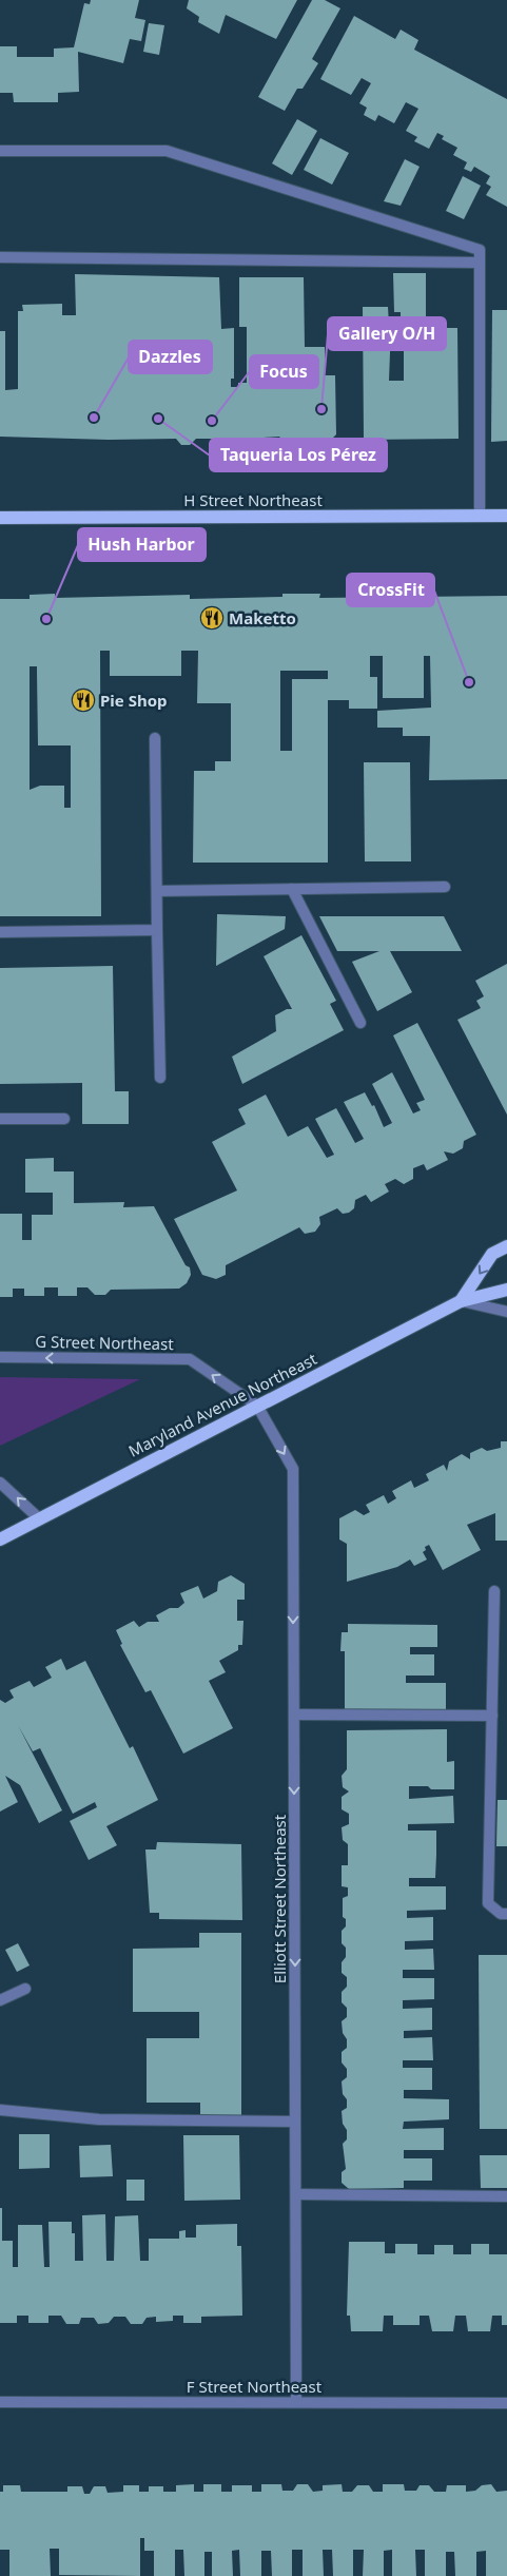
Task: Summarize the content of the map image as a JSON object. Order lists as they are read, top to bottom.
{
  "streets": {
    "main road": ["H Street Northeast", "Maryland Avenue Northeast"],
    "street": ["G Street Northeast", "Elliott Street Northeast", "F Street Northeast"]
  },
  "crossings": [
    ["G Street Northeast", "Maryland Avenue Northeast"],
    ["G Street Northeast", "Elliott Street Northeast"],
    ["Maryland Avenue Northeast", "Elliott Street Northeast"],
    ["Elliott Street Northeast", "F Street Northeast"]
  ],
  "one_way": ["G Street Northeast", "Elliott Street Northeast"],
  "places": {
    "other": [
      "Gallery O/H",
      "Dazzles",
      "Taqueria Los Pérez",
      "Focus",
      "Hush Harbor",
      "CrossFit"
    ],
    "restaurant": ["Maketto", "Pie Shop"]
  }
}
